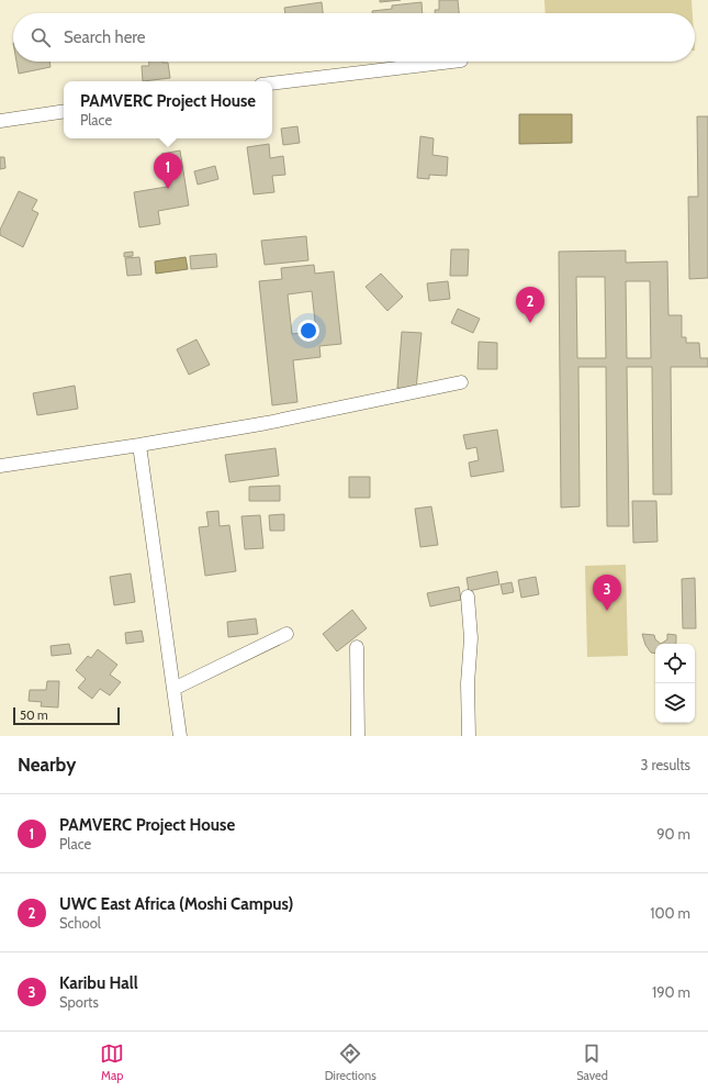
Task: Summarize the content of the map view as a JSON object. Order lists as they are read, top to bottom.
{
  "scale_bar": "50 m",
  "page": {
    "search": "Search here",
    "popup": ["PAMVERC Project House", "Place"],
    "pins": ["1", "2", "3"],
    "scale": "50 m",
    "heading": ["Nearby", "3 results"],
    "list": [
      {
        "mark": "1",
        "name": "PAMVERC Project House",
        "note": "Place",
        "value": "90 m"
      },
      {
        "mark": "2",
        "name": "UWC East Africa (Moshi Campus)",
        "note": "School",
        "value": "100 m"
      },
      {
        "mark": "3",
        "name": "Karibu Hall",
        "note": "Sports",
        "value": "190 m"
      }
    ],
    "nav": ["Map", "Directions", "Saved"]
  }
}
